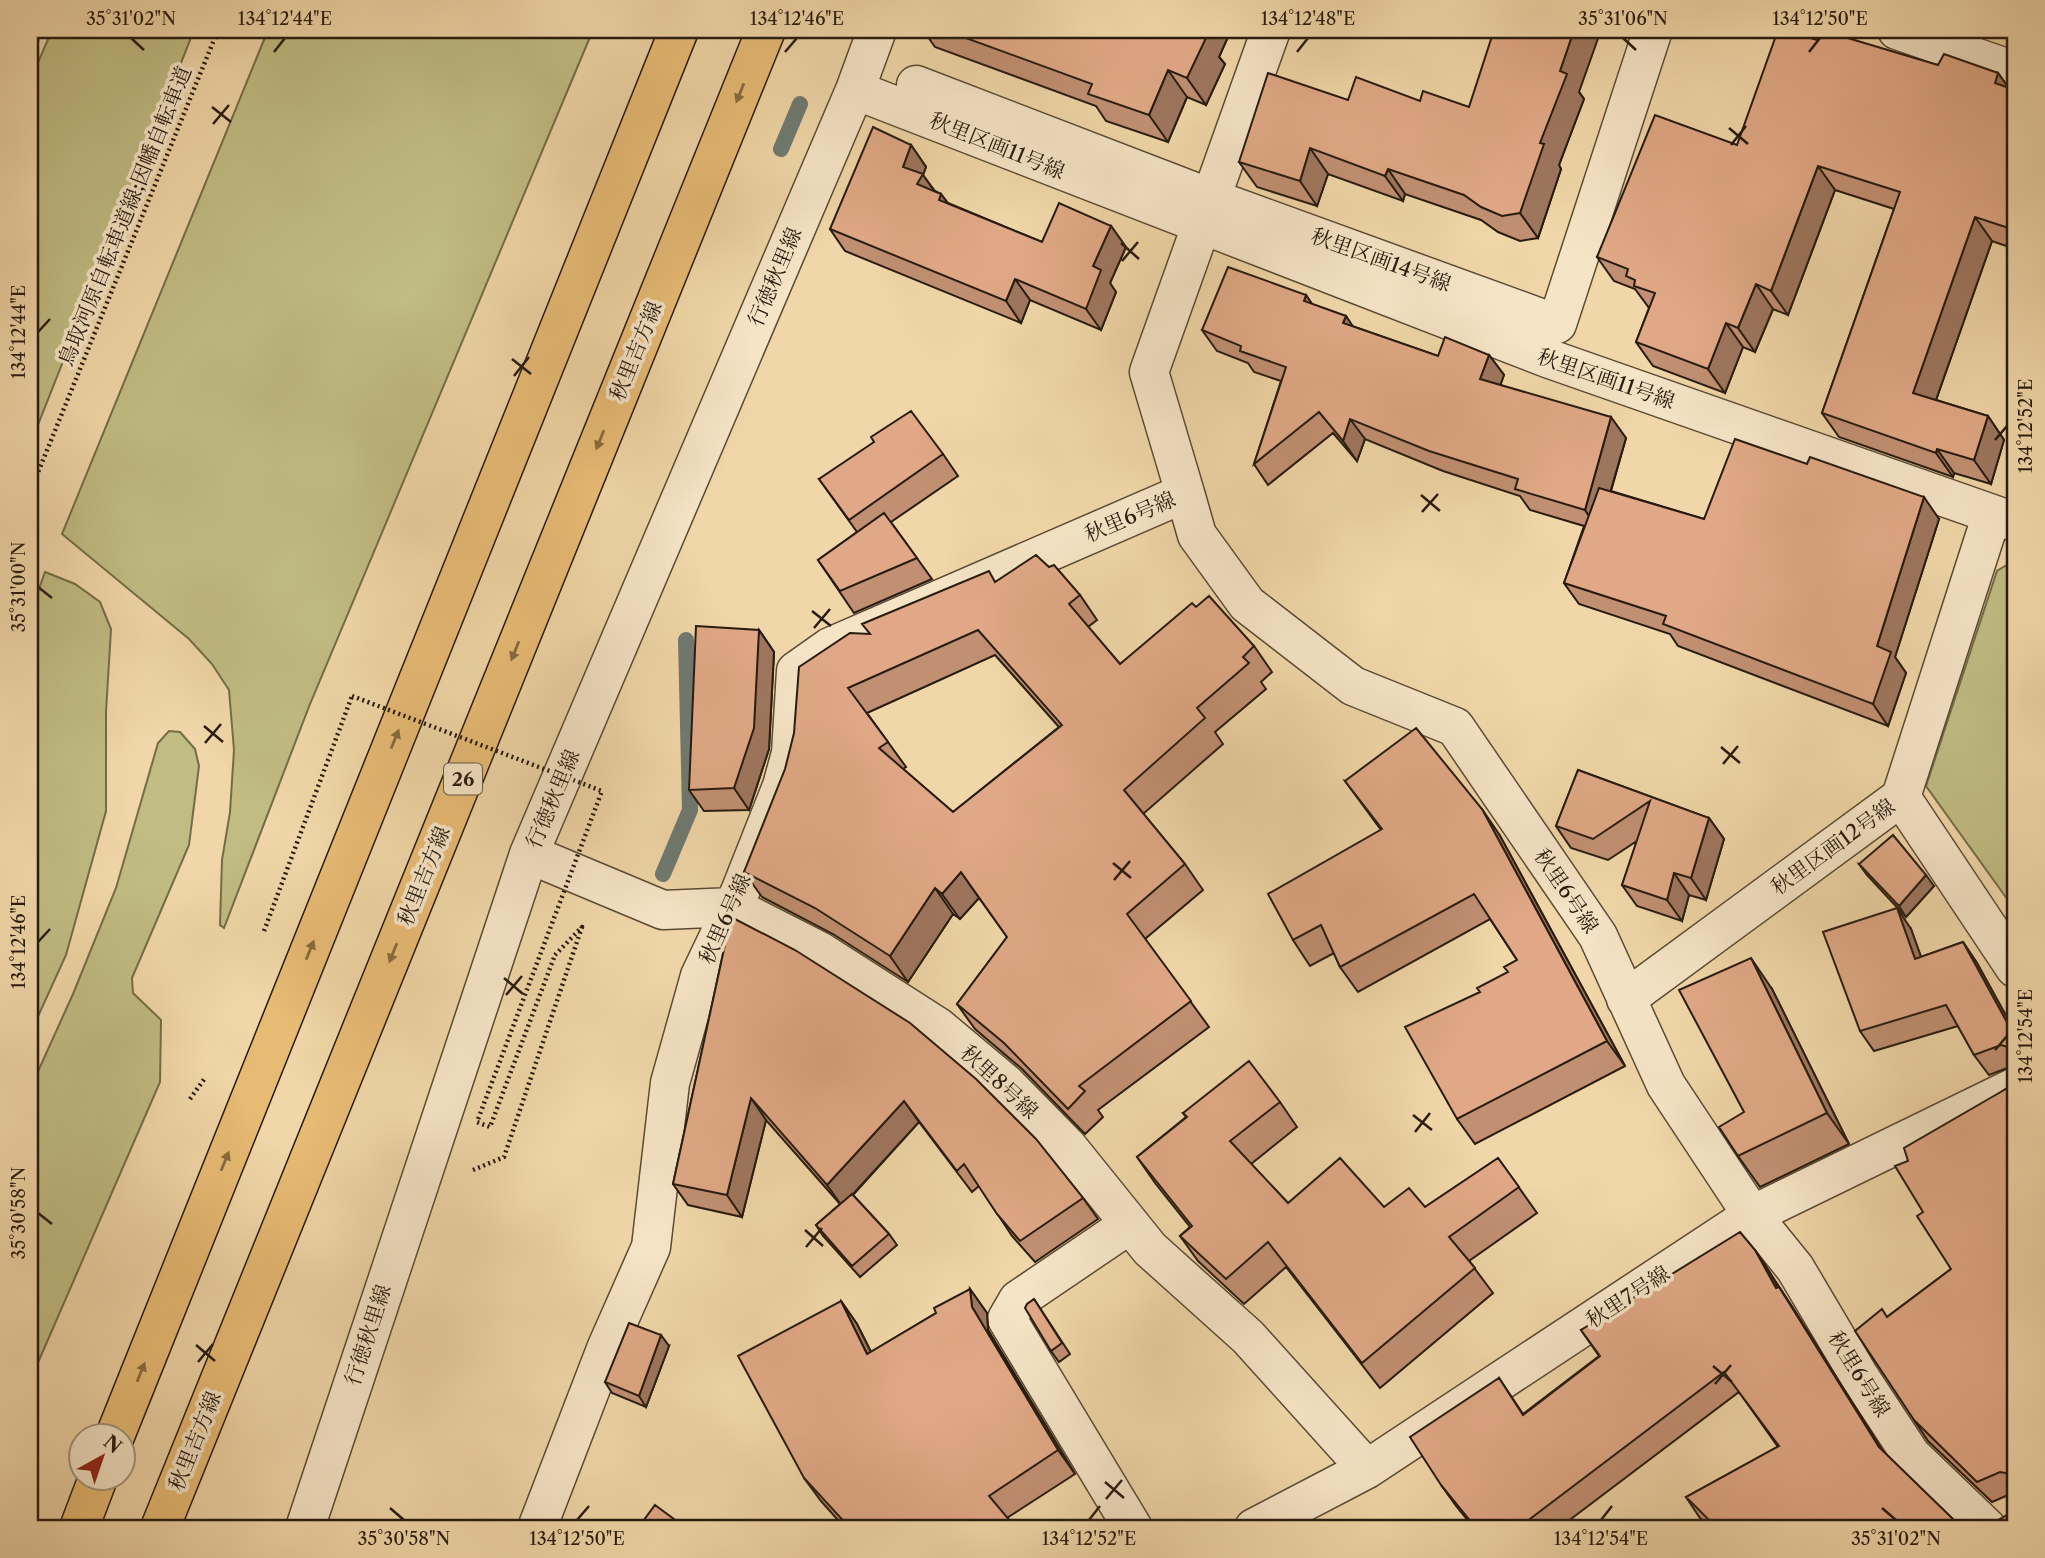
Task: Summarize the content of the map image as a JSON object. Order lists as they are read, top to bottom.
{
  "streets": {
    "main road": ["秋里吉方線", "26"],
    "street": [
      "秋里区画11号線",
      "行徳秋里線",
      "秋里6号線",
      "秋里区画12号線",
      "秋里8号線",
      "秋里7号線"
    ],
    "path": ["鳥取河原自転車道線;因幡自転車道"]
  },
  "crossings": [
    ["秋里区画11号線", "行徳秋里線"],
    ["秋里区画11号線", "秋里区画12号線"],
    ["行徳秋里線", "秋里8号線"],
    ["秋里6号線", "秋里区画12号線"],
    ["秋里6号線", "秋里8号線"],
    ["秋里6号線", "秋里7号線"],
    ["秋里8号線", "秋里7号線"]
  ],
  "north": "top right",
  "coordinates": [
    "35°31'02\"N",
    "134°12'44\"E",
    "134°12'46\"E",
    "134°12'48\"E",
    "35°31'06\"N",
    "134°12'50\"E",
    "134°12'52\"E",
    "35°31'00\"N",
    "134°12'54\"E",
    "35°30'58\"N"
  ]
}
